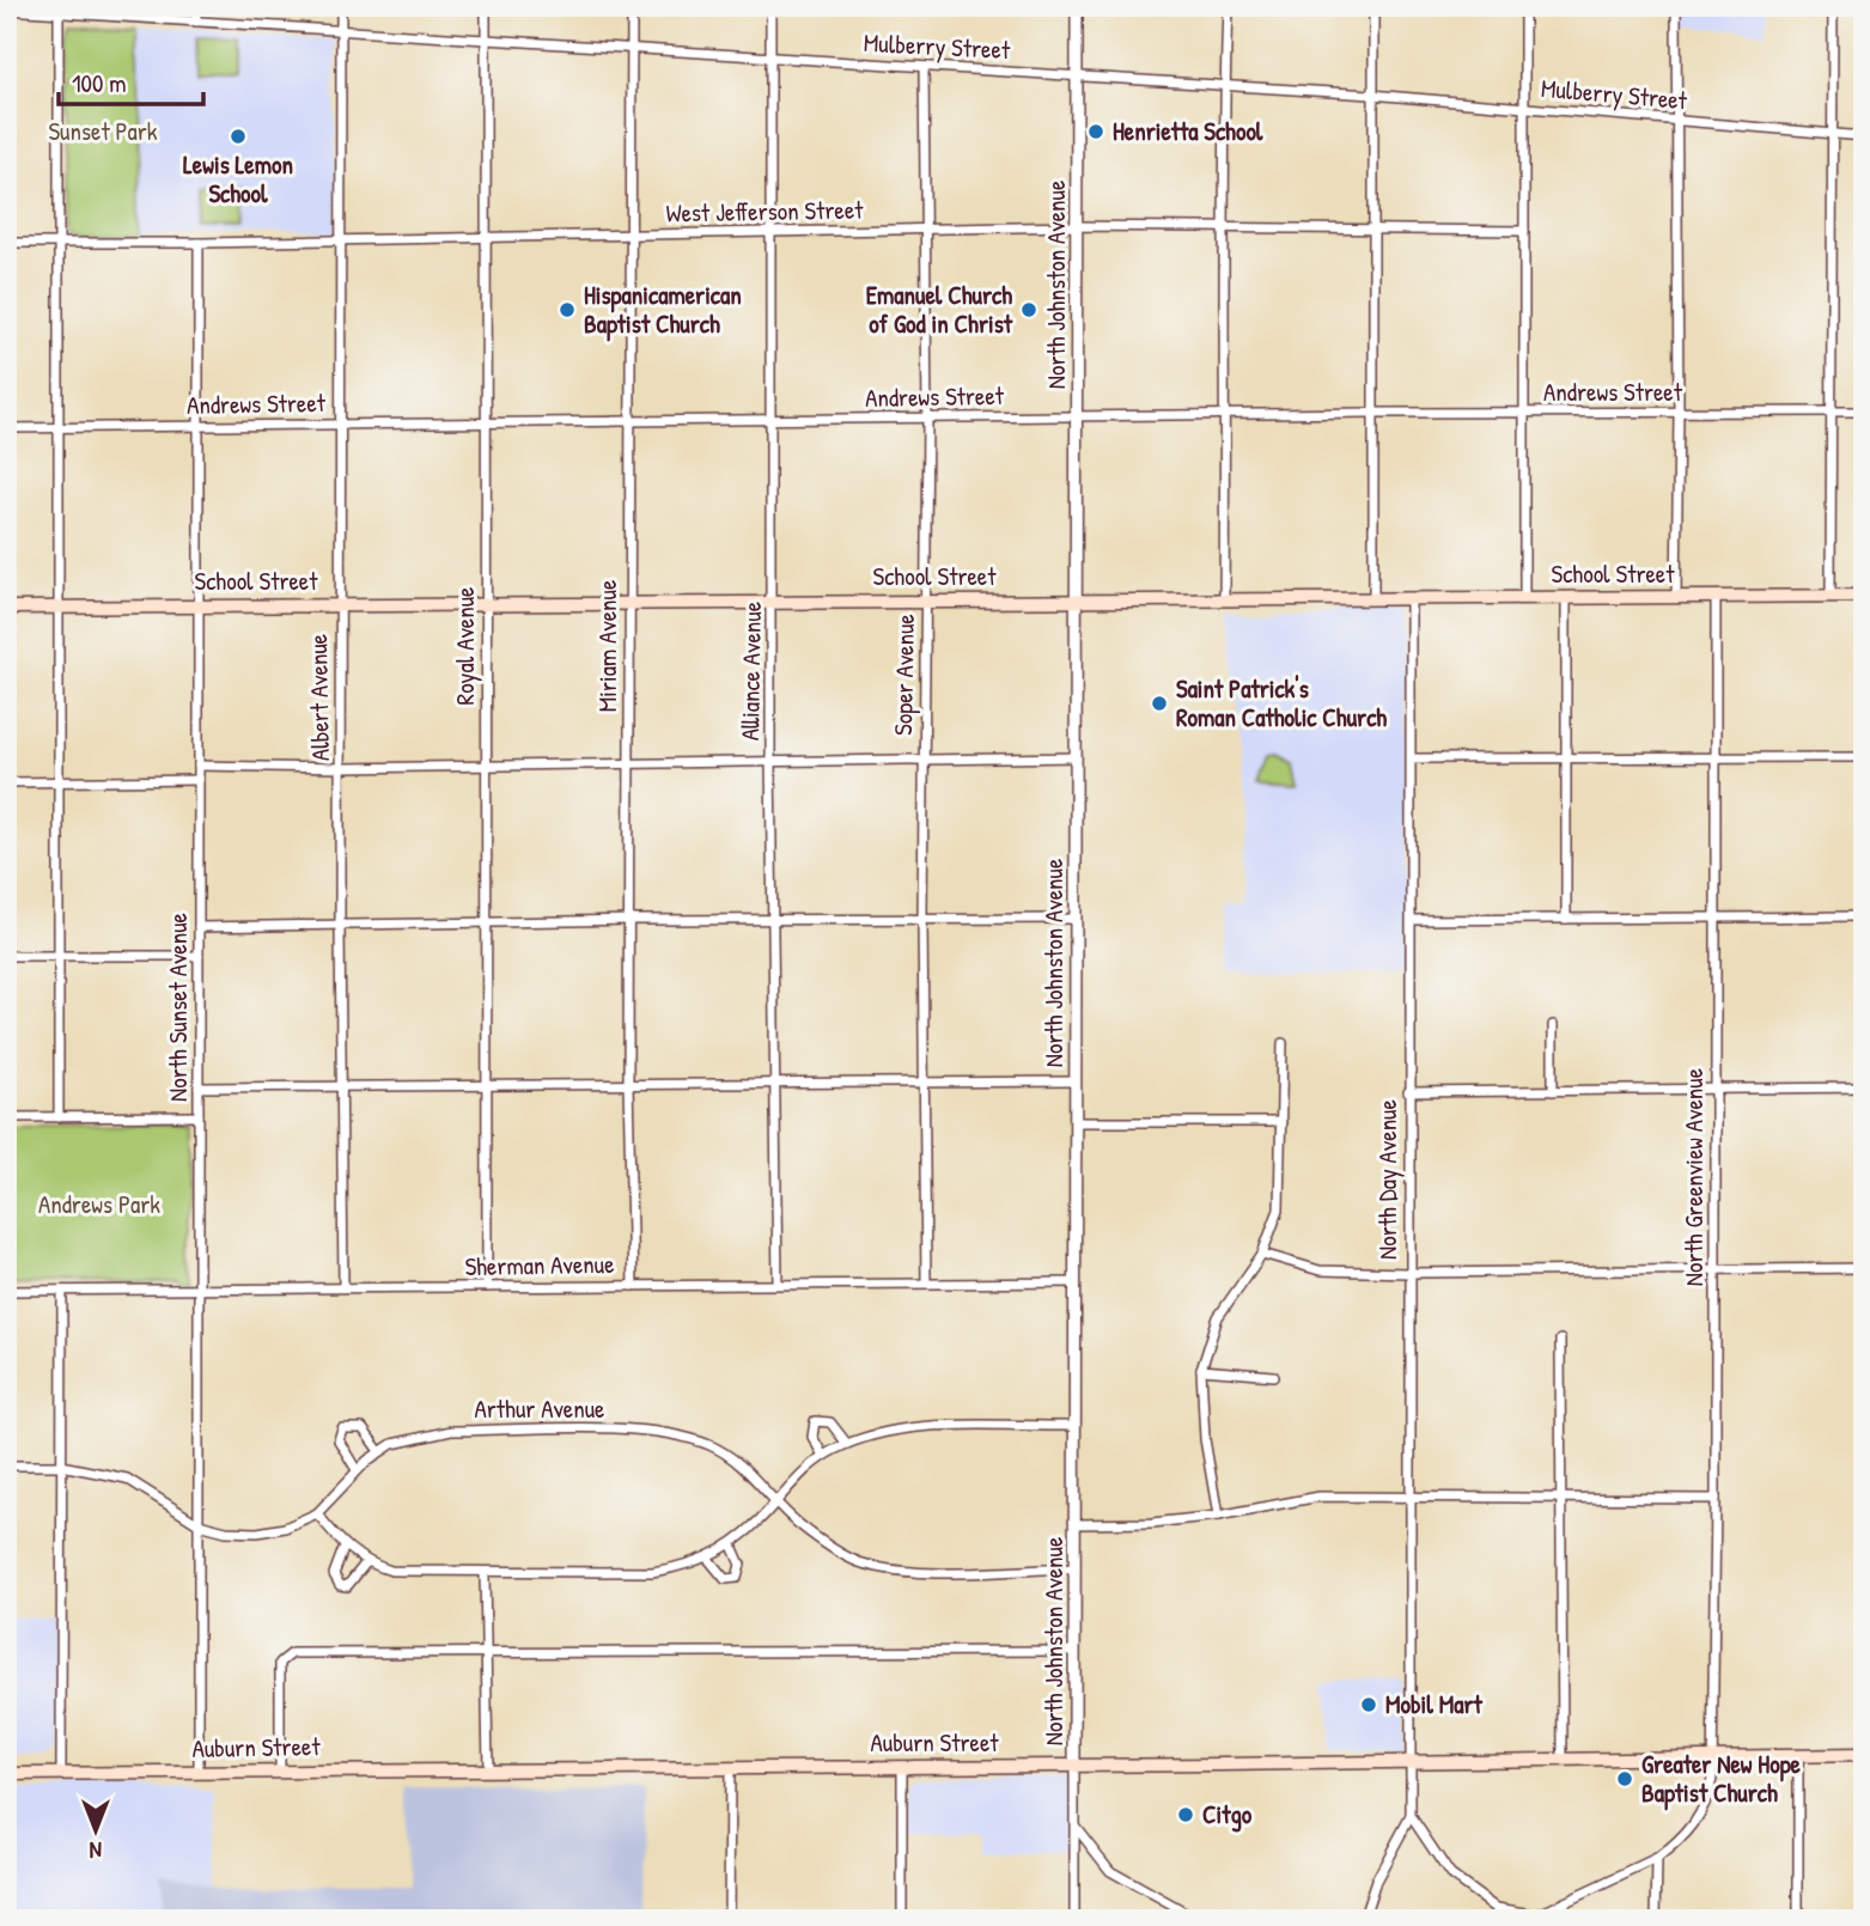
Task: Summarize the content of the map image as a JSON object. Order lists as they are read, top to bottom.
{
  "streets": {
    "main road": ["School Street", "Auburn Street"],
    "street": [
      "Mulberry Street",
      "West Jefferson Street",
      "North Johnston Avenue",
      "Andrews Street",
      "Royal Avenue",
      "Miriam Avenue",
      "Alliance Avenue",
      "Soper Avenue",
      "Albert Avenue",
      "North Sunset Avenue",
      "North Greenview Avenue",
      "North Day Avenue",
      "Sherman Avenue",
      "Arthur Avenue"
    ]
  },
  "crossings": [
    ["Mulberry Street", "North Johnston Avenue"],
    ["Mulberry Street", "Royal Avenue"],
    ["Mulberry Street", "Miriam Avenue"],
    ["Mulberry Street", "Alliance Avenue"],
    ["Mulberry Street", "Soper Avenue"],
    ["Mulberry Street", "Albert Avenue"],
    ["West Jefferson Street", "North Johnston Avenue"],
    ["West Jefferson Street", "Royal Avenue"],
    ["West Jefferson Street", "Miriam Avenue"],
    ["West Jefferson Street", "Alliance Avenue"],
    ["West Jefferson Street", "Soper Avenue"],
    ["West Jefferson Street", "Albert Avenue"],
    ["West Jefferson Street", "North Sunset Avenue"],
    ["North Johnston Avenue", "Andrews Street"],
    ["North Johnston Avenue", "School Street"],
    ["North Johnston Avenue", "Sherman Avenue"],
    ["North Johnston Avenue", "Arthur Avenue"],
    ["North Johnston Avenue", "Auburn Street"],
    ["Andrews Street", "Royal Avenue"],
    ["Andrews Street", "Miriam Avenue"],
    ["Andrews Street", "Alliance Avenue"],
    ["Andrews Street", "Soper Avenue"],
    ["Andrews Street", "Albert Avenue"],
    ["Andrews Street", "North Sunset Avenue"],
    ["School Street", "Royal Avenue"],
    ["School Street", "Miriam Avenue"],
    ["School Street", "Alliance Avenue"],
    ["School Street", "Soper Avenue"],
    ["School Street", "Albert Avenue"],
    ["School Street", "North Sunset Avenue"],
    ["School Street", "North Greenview Avenue"],
    ["School Street", "North Day Avenue"],
    ["Royal Avenue", "Sherman Avenue"],
    ["Miriam Avenue", "Sherman Avenue"],
    ["Alliance Avenue", "Sherman Avenue"],
    ["Soper Avenue", "Sherman Avenue"],
    ["Albert Avenue", "Sherman Avenue"],
    ["North Sunset Avenue", "Sherman Avenue"],
    ["North Sunset Avenue", "Arthur Avenue"],
    ["North Sunset Avenue", "Auburn Street"],
    ["North Greenview Avenue", "Auburn Street"],
    ["North Day Avenue", "Auburn Street"]
  ],
  "parks": ["Sunset Park", "Andrews Park"],
  "places": [
    "Henrietta School",
    "Lewis Lemon School",
    "Hispanicamerican Baptist Church",
    "Emanuel Church of God in Christ",
    "Saint Patrick's Roman Catholic Church",
    "Mobil Mart",
    "Greater New Hope Baptist Church",
    "Citgo"
  ],
  "scale_bar": "100 m",
  "north": "bottom"
}
